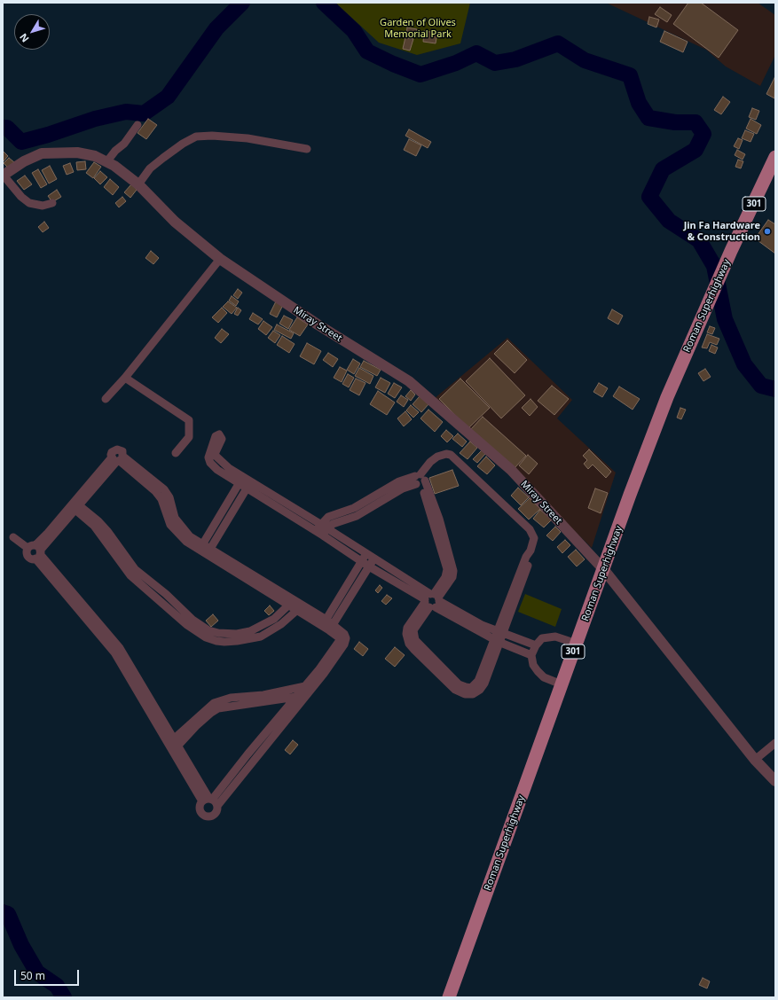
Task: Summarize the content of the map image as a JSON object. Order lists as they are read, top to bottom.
{
  "streets": {
    "main road": ["301", "Roman Superhighway"],
    "street": ["Miray Street"]
  },
  "crossings": [
    ["Roman Superhighway", "Miray Street"]
  ],
  "parks": ["Garden of Olives Memorial Park"],
  "places": ["Jin Fa Hardware & Construction"],
  "scale_bar": "50 m",
  "north": "bottom left"
}
